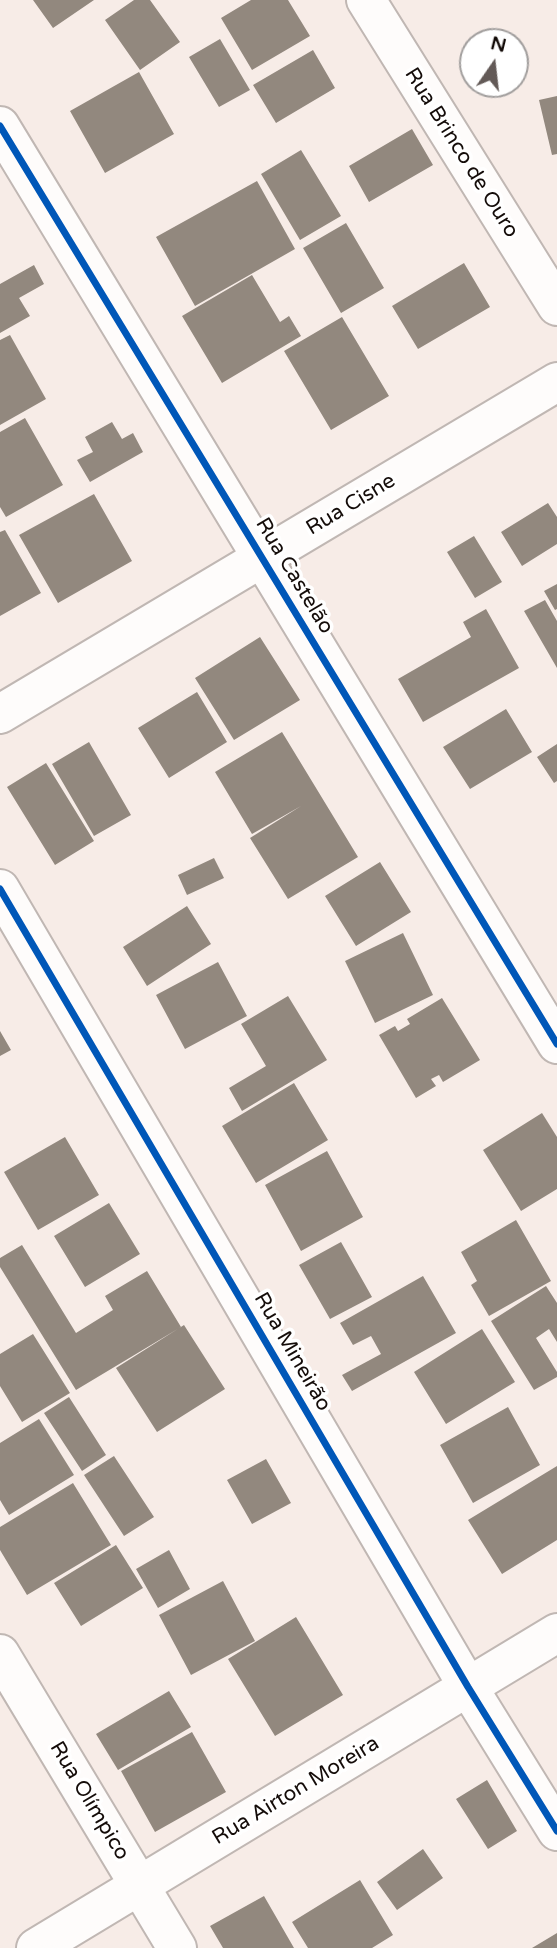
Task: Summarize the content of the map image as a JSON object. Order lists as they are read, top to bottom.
{
  "streets": {
    "street": [
      "Rua Brinco de Ouro",
      "Rua Cisne",
      "Rua Castelão",
      "Rua Mineirão",
      "Rua Airton Moreira",
      "Rua Olímpico"
    ]
  },
  "crossings": [
    ["Rua Cisne", "Rua Castelão"],
    ["Rua Mineirão", "Rua Airton Moreira"],
    ["Rua Airton Moreira", "Rua Olímpico"]
  ],
  "north": "top"
}
